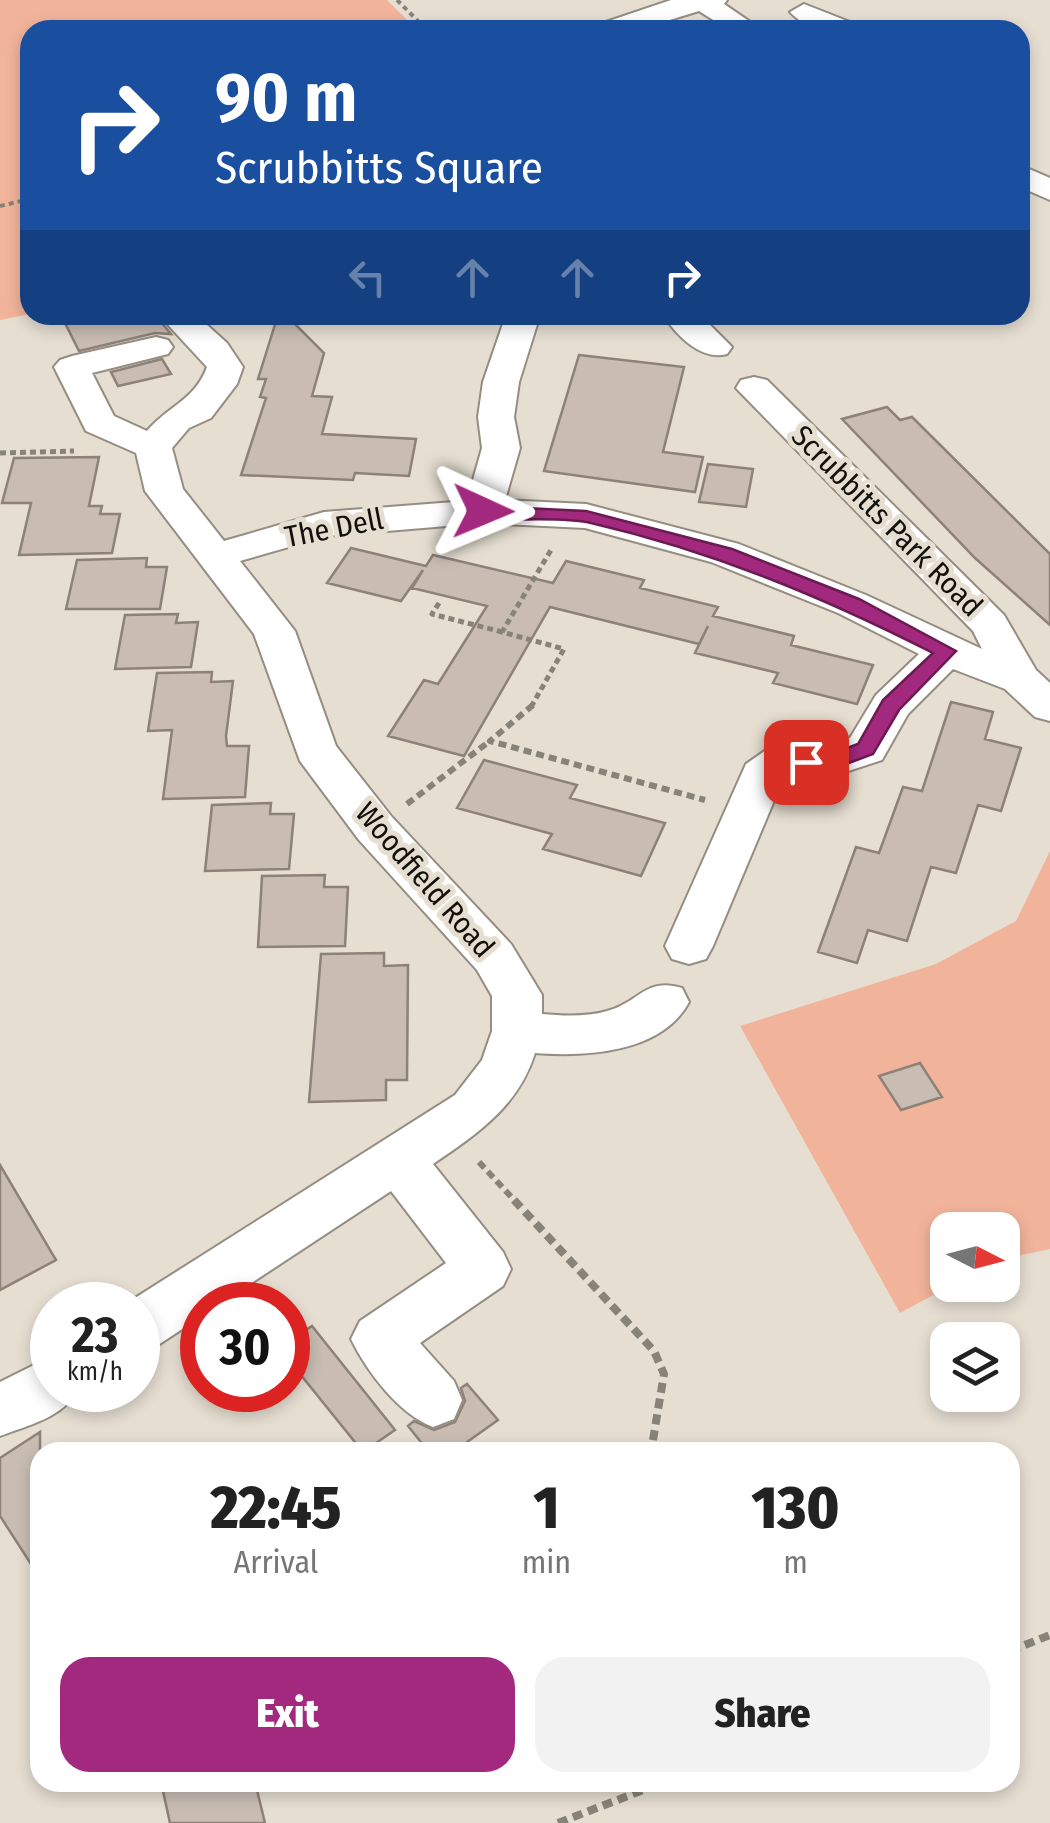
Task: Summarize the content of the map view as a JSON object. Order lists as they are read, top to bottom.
{
  "streets": {
    "street": ["Scrubbitts Park Road", "The Dell", "Woodfield Road"]
  },
  "crossings": [
    ["Scrubbitts Park Road", "The Dell"],
    ["The Dell", "Woodfield Road"]
  ],
  "north": "right",
  "page": {
    "turn": ["90 m", "Scrubbitts Square"],
    "speed": "23 km/h",
    "limit": "30",
    "eta": [
      "22:45",
      "Arrival",
      "1",
      "min",
      "130",
      "m"
    ],
    "buttons": ["Exit", "Share"]
  }
}
